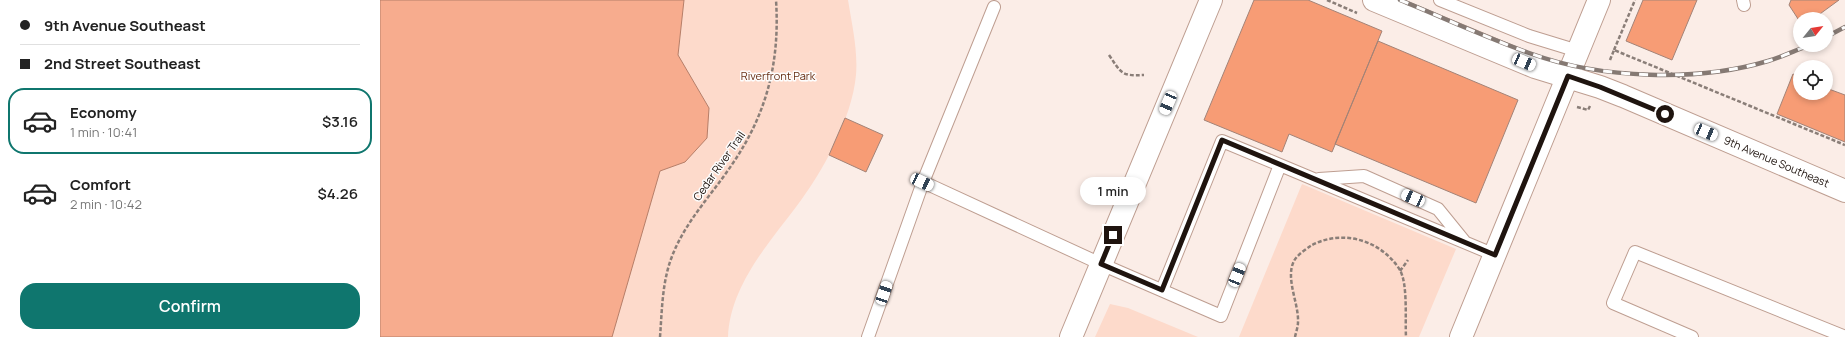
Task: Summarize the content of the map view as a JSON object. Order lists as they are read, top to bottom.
{
  "streets": {
    "street": ["9th Avenue Southeast"],
    "path": ["Cedar River Trail"]
  },
  "parks": ["Riverfront Park"],
  "north": "top right",
  "page": {
    "banner": ["9th Avenue Southeast", "2nd Street Southeast"],
    "list": [
      {
        "name": "Economy",
        "note": "1 min · 10:41",
        "value": "$3.16"
      },
      {
        "name": "Comfort",
        "note": "2 min · 10:42",
        "value": "$4.26"
      }
    ],
    "bubble": "1 min",
    "buttons": "Confirm"
  }
}
